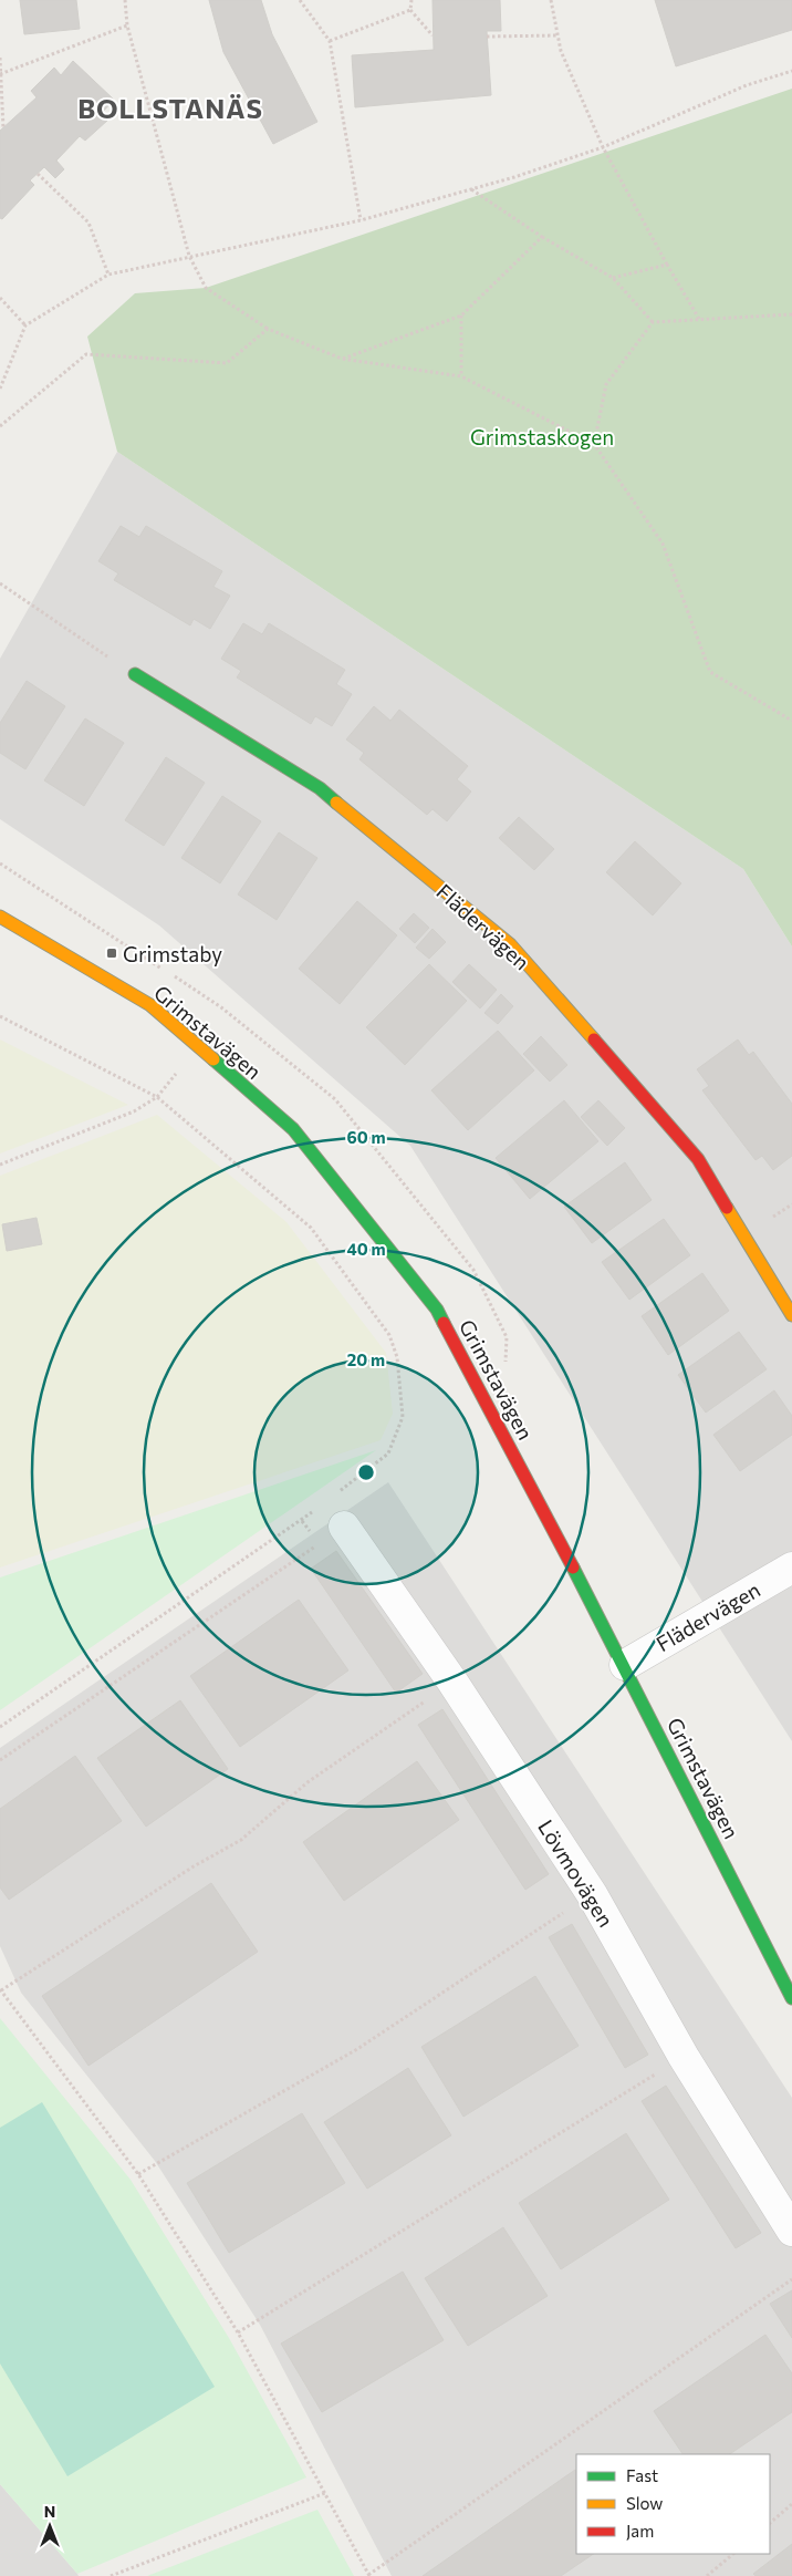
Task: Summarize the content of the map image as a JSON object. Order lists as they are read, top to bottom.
{
  "streets": {
    "street": ["Flädervägen", "Grimstavägen", "Lövmovägen"]
  },
  "crossings": [
    ["Flädervägen", "Grimstavägen"]
  ],
  "districts": ["BOLLSTANÄS"],
  "parks": ["Grimstaskogen"],
  "places": {
    "transit": ["Grimstaby"]
  },
  "legend": ["Fast", "Slow", "Jam"],
  "north": "top",
  "rings": ["60 m", "40 m", "20 m"]
}
